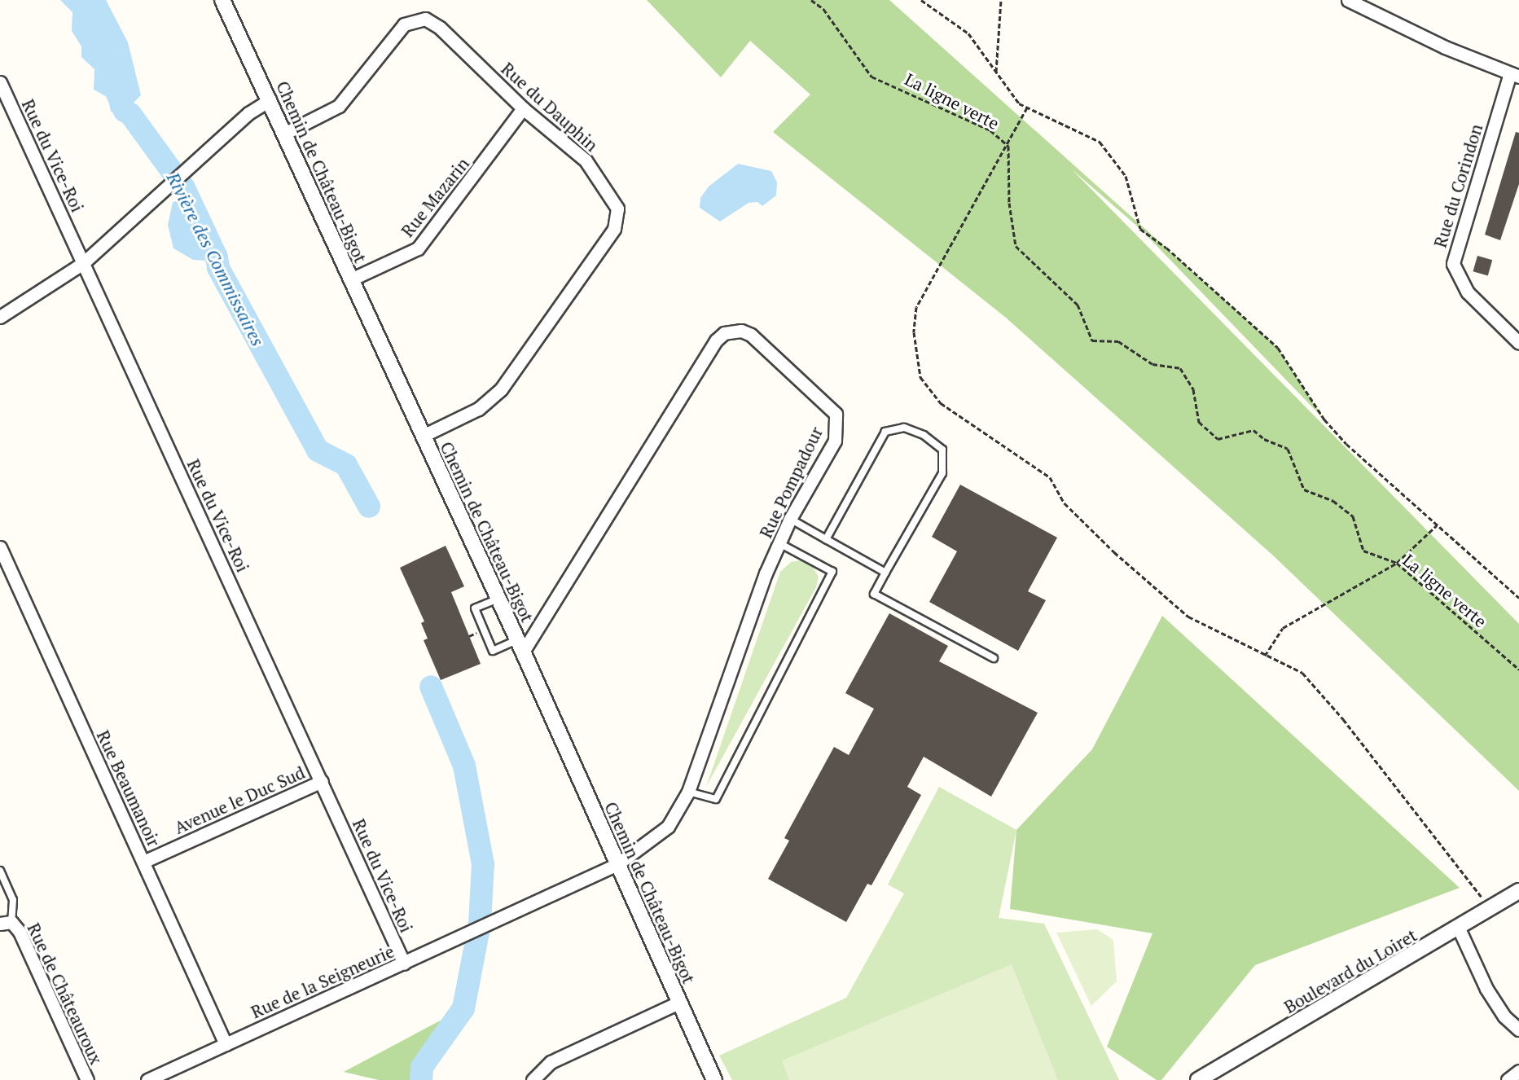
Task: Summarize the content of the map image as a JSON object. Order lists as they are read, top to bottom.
{
  "streets": {
    "street": [
      "Rue du Dauphin",
      "Rue du Vice-Roi",
      "Chemin de Château-Bigot",
      "Rue du Corindon",
      "Rue Mazarin",
      "Rue Pompadour",
      "Rue Beaumanoir",
      "Avenue le Duc Sud",
      "Boulevard du Loiret",
      "Rue de la Seigneurie",
      "Rue de Châteauroux"
    ],
    "path": ["La ligne verte"]
  },
  "crossings": [
    ["Rue du Dauphin", "Chemin de Château-Bigot"],
    ["Rue du Dauphin", "Rue Mazarin"],
    ["Rue du Vice-Roi", "Avenue le Duc Sud"],
    ["Rue du Vice-Roi", "Rue de la Seigneurie"],
    ["Chemin de Château-Bigot", "Rue Mazarin"],
    ["Chemin de Château-Bigot", "Rue Pompadour"],
    ["Chemin de Château-Bigot", "Rue de la Seigneurie"],
    ["Rue Pompadour", "Rue de la Seigneurie"],
    ["Rue Beaumanoir", "Avenue le Duc Sud"],
    ["Rue Beaumanoir", "Rue de la Seigneurie"]
  ],
  "water": ["Rivière des Commissaires"]
}
